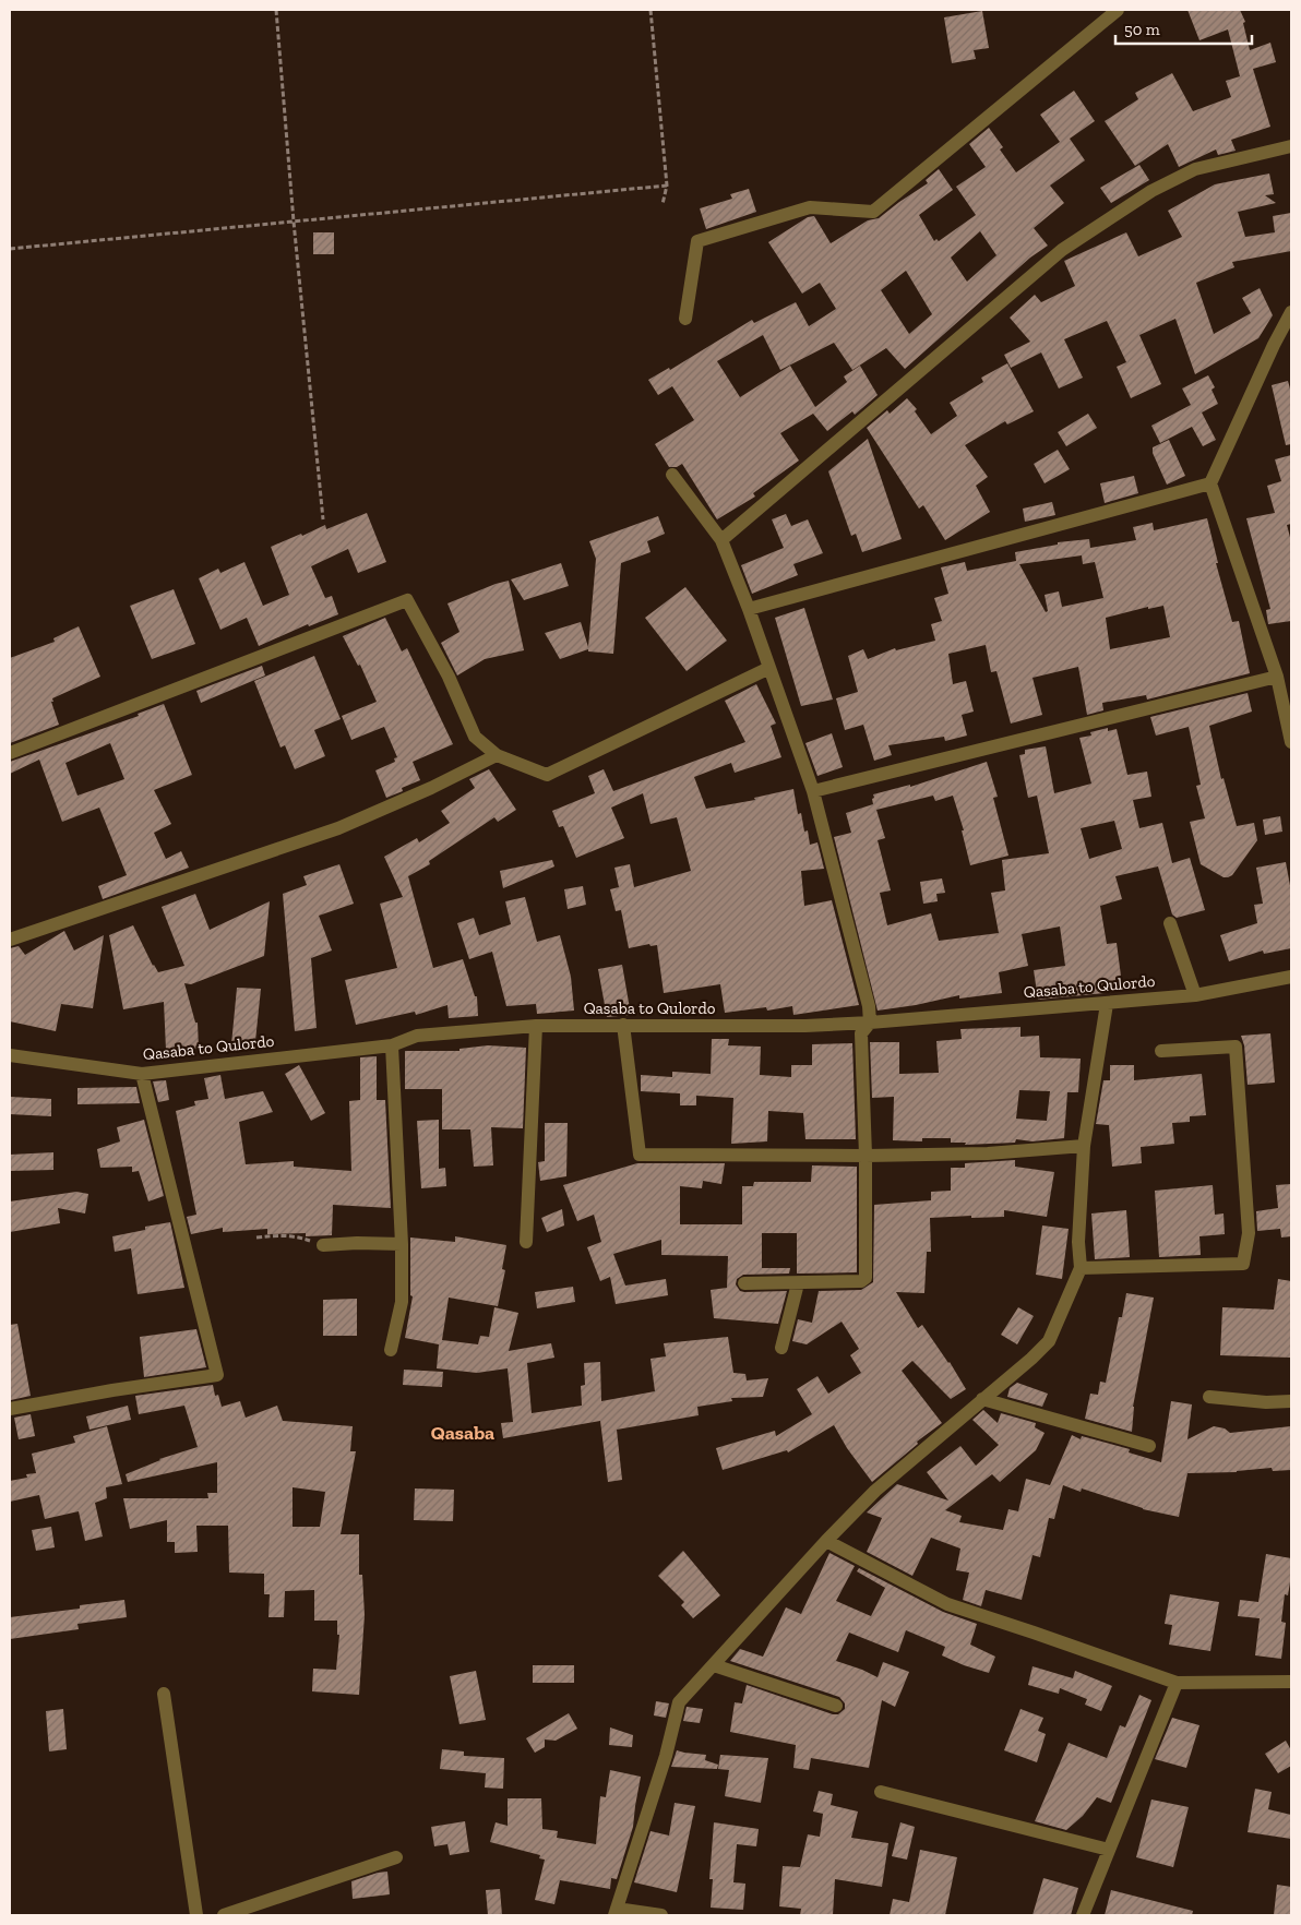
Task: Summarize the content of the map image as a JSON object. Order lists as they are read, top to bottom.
{
  "streets": {
    "street": ["Qasaba to Qulordo"]
  },
  "districts": ["Qasaba"],
  "scale_bar": "50 m"
}
